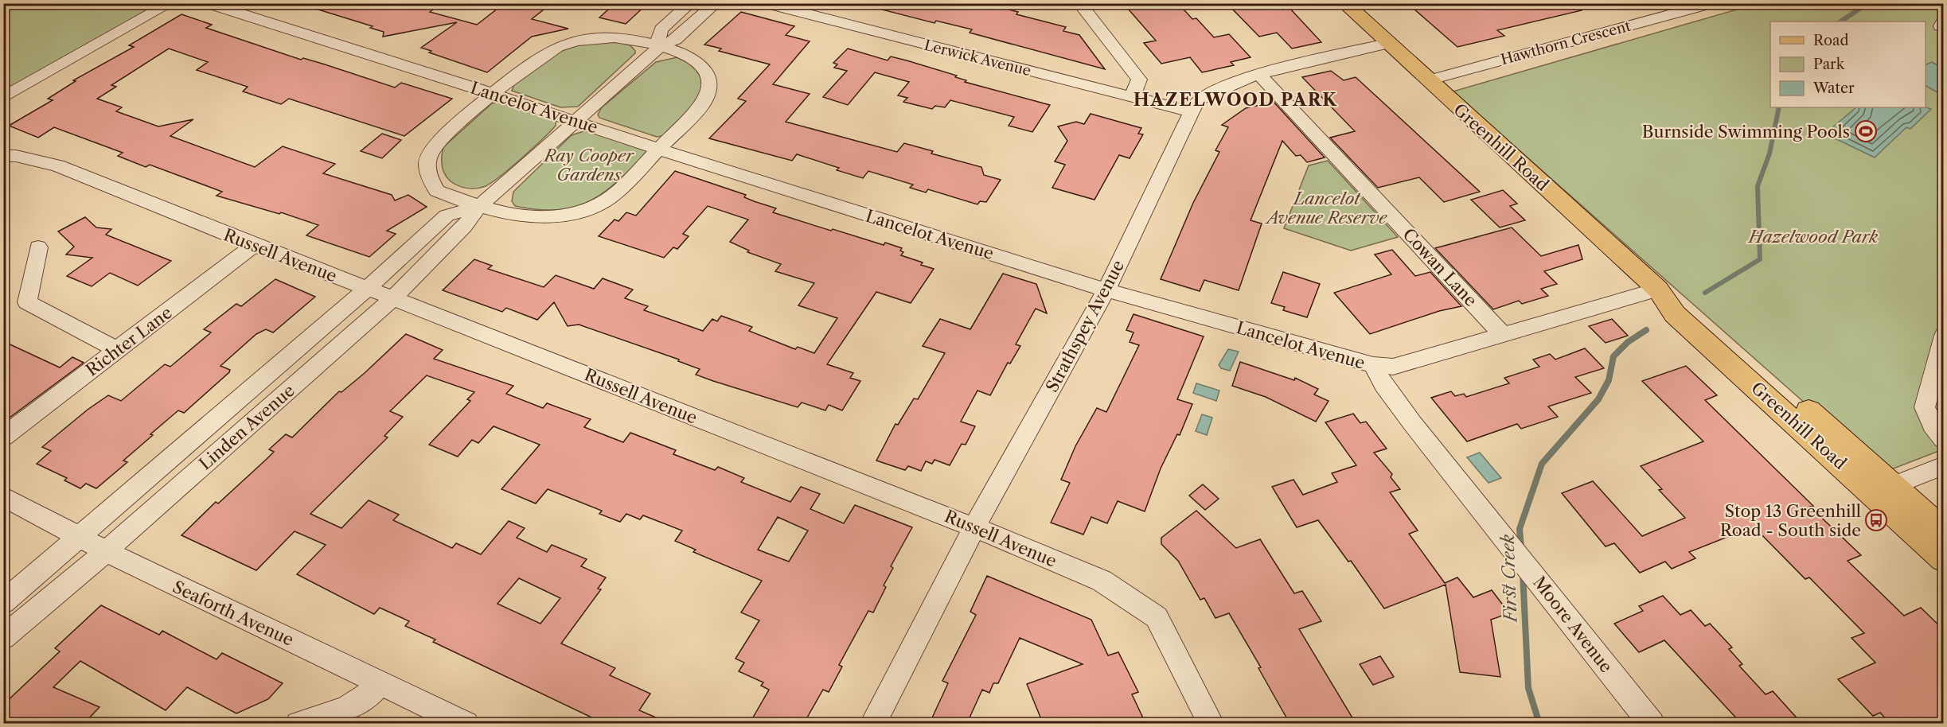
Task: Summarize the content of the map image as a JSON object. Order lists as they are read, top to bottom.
{
  "streets": {
    "main road": ["Greenhill Road"],
    "street": [
      "Hawthorn Crescent",
      "Lerwick Avenue",
      "Lancelot Avenue",
      "Russell Avenue",
      "Cowan Lane",
      "Strathspey Avenue",
      "Richter Lane",
      "Linden Avenue",
      "Seaforth Avenue",
      "Moore Avenue"
    ]
  },
  "crossings": [
    ["Hawthorn Crescent", "Greenhill Road"],
    ["Lerwick Avenue", "Strathspey Avenue"],
    ["Lancelot Avenue", "Greenhill Road"],
    ["Lancelot Avenue", "Cowan Lane"],
    ["Lancelot Avenue", "Strathspey Avenue"],
    ["Lancelot Avenue", "Linden Avenue"],
    ["Lancelot Avenue", "Moore Avenue"],
    ["Greenhill Road", "Strathspey Avenue"],
    ["Russell Avenue", "Strathspey Avenue"],
    ["Russell Avenue", "Richter Lane"],
    ["Russell Avenue", "Linden Avenue"],
    ["Cowan Lane", "Strathspey Avenue"],
    ["Linden Avenue", "Seaforth Avenue"]
  ],
  "districts": ["HAZELWOOD PARK"],
  "water": ["First Creek"],
  "parks": ["Ray Cooper Gardens", "Lancelot Avenue Reserve", "Hazelwood Park"],
  "places": {
    "sports": ["Burnside Swimming Pools"],
    "bus stop": ["Stop 13 Greenhill Road - South side"]
  },
  "legend": ["Road", "Park", "Water"]
}
